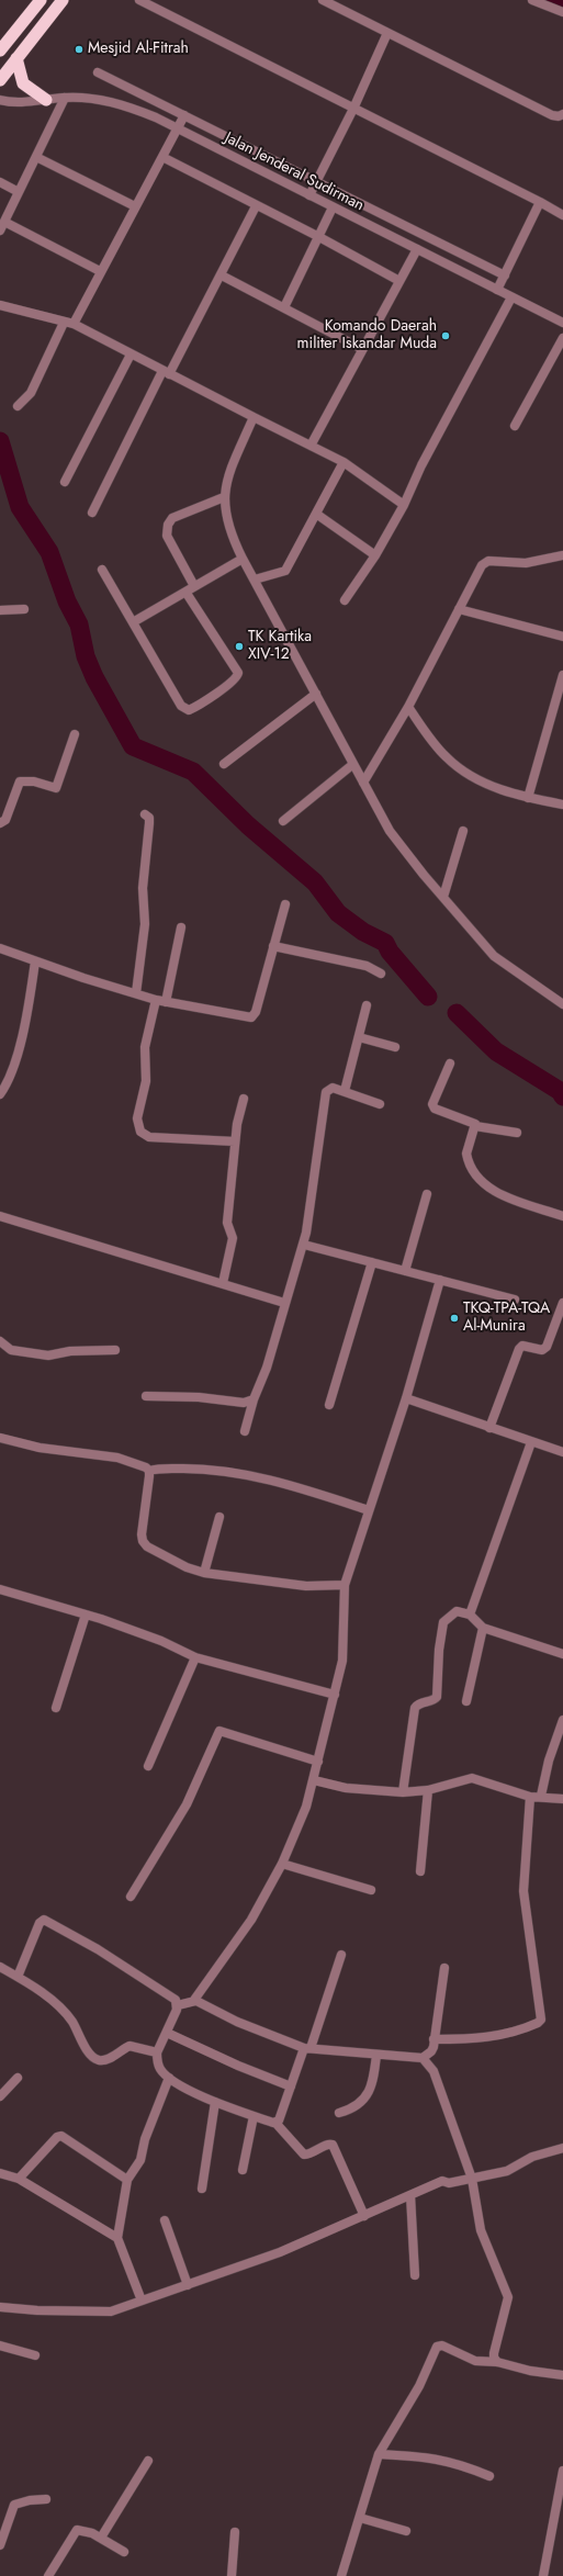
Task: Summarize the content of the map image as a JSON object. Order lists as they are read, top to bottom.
{
  "streets": {
    "street": ["Jalan Jenderal Sudirman"]
  },
  "places": [
    "Mesjid Al-Fitrah",
    "Komando Daerah militer Iskandar Muda",
    "TK Kartika XIV-12",
    "TKQ-TPA-TQA Al-Munira"
  ]
}
